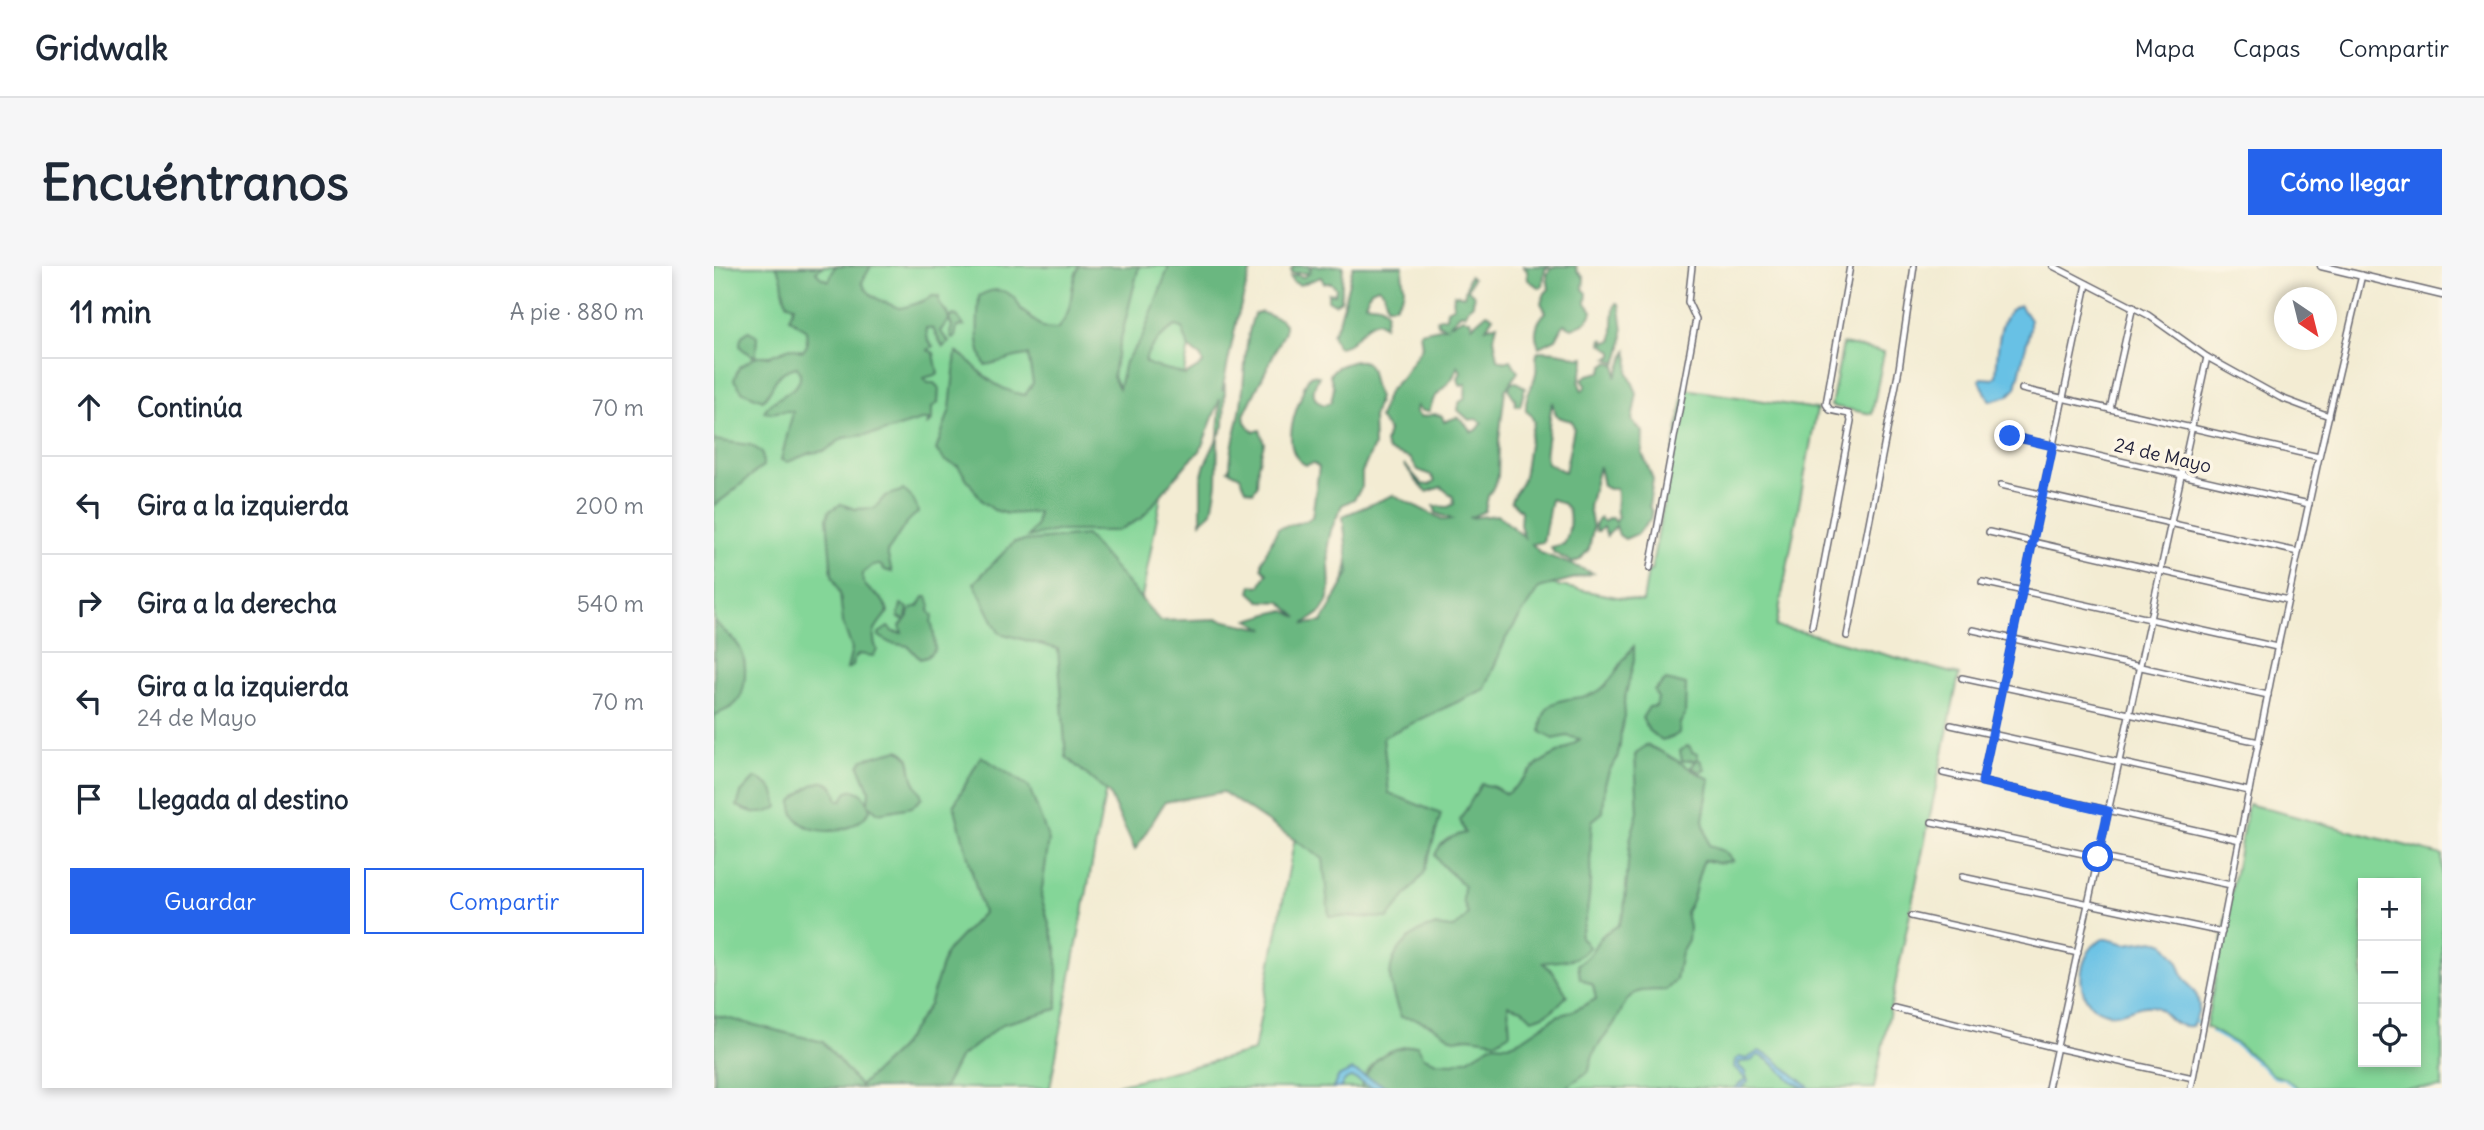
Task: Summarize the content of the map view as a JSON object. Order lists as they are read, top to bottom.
{
  "streets": {
    "street": ["24 de Mayo"]
  },
  "north": "bottom right",
  "page": {
    "header": "Gridwalk",
    "nav": ["Mapa", "Capas", "Compartir"],
    "buttons": [
      "Cómo llegar",
      ["Guardar", "Compartir"]
    ],
    "title": "Encuéntranos",
    "heading": ["11 min", "A pie · 880 m"],
    "list": [
      ["Continúa", "70 m"],
      ["Gira a la izquierda", "200 m"],
      ["Gira a la derecha", "540 m"],
      ["Gira a la izquierda", "24 de Mayo", "70 m"],
      "Llegada al destino"
    ],
    "map_buttons": ["+", "−"]
  }
}
